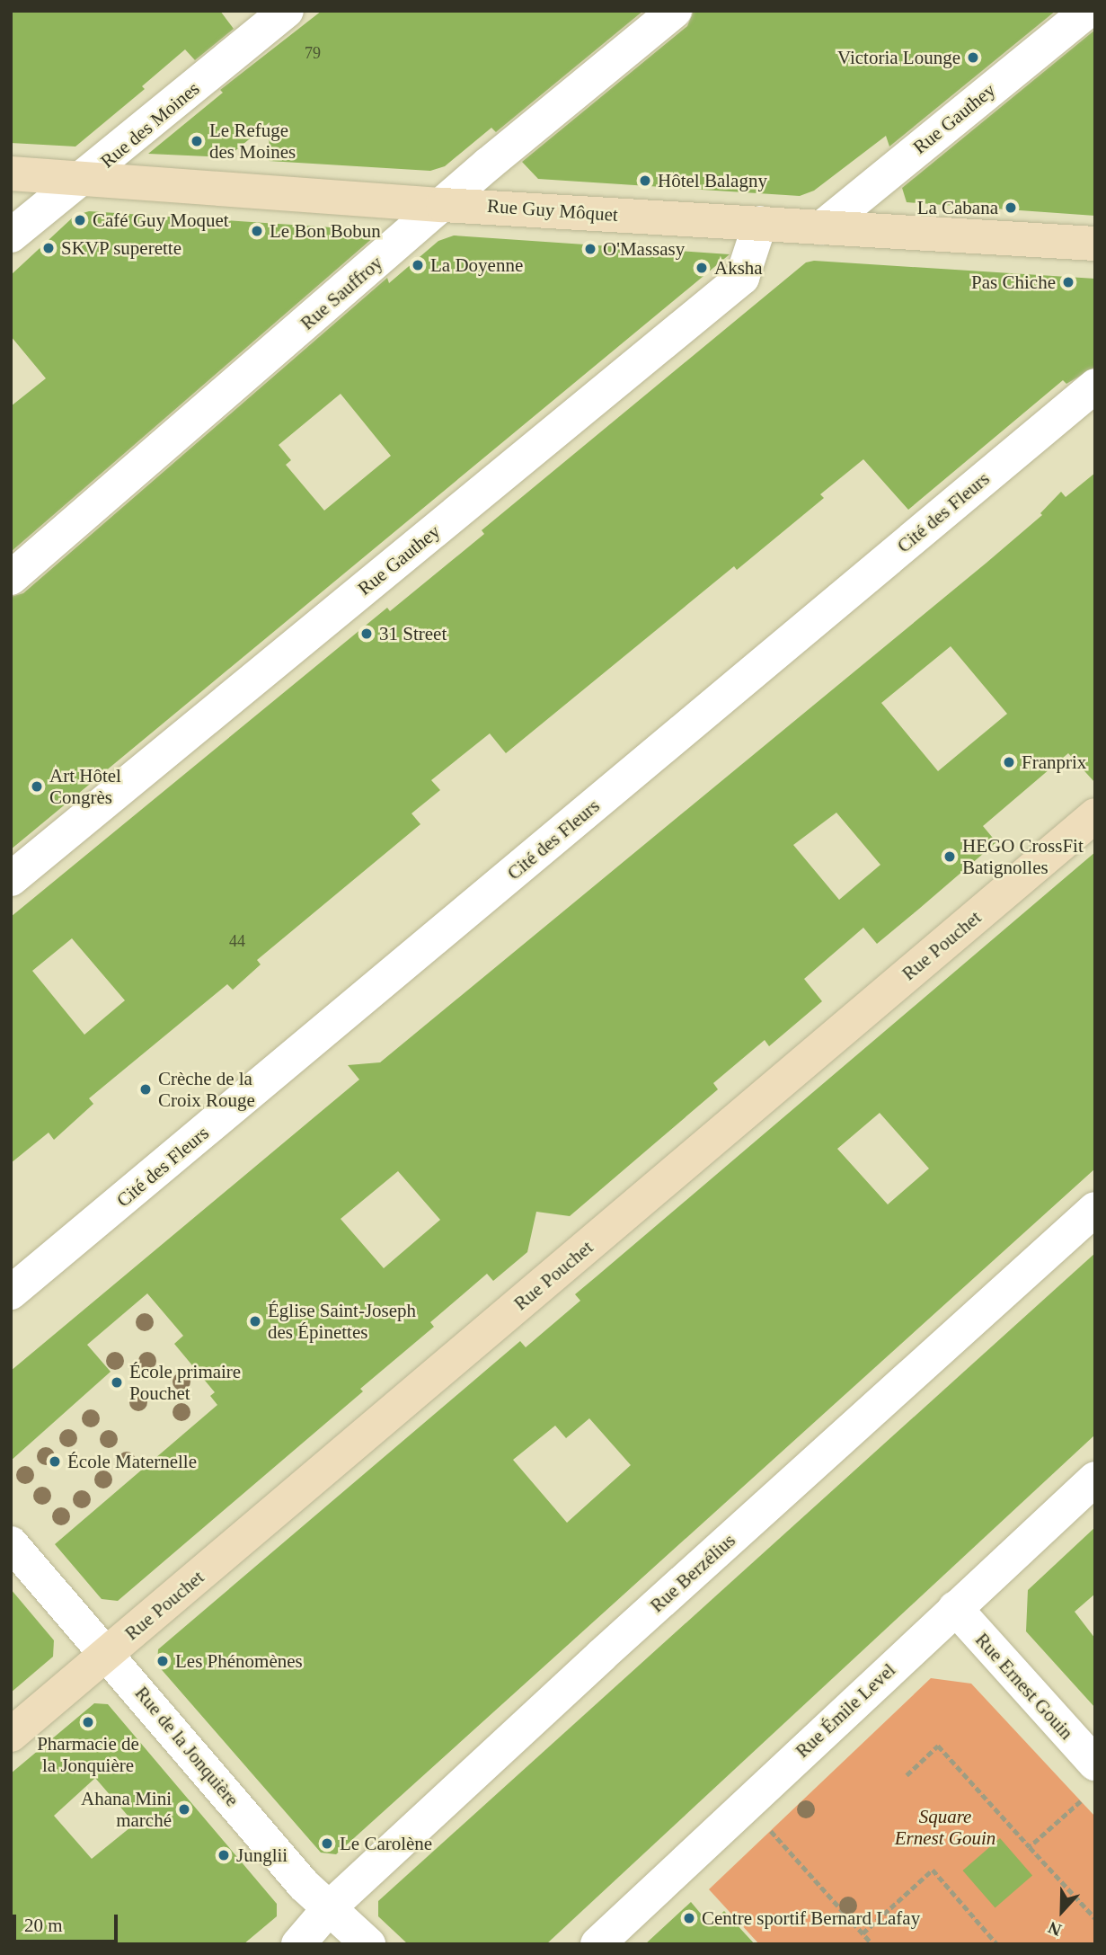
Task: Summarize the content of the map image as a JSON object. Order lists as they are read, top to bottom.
{
  "streets": {
    "street": [
      "Rue Gauthey",
      "Rue des Moines",
      "Rue Guy Môquet",
      "Rue Sauffroy",
      "Cité des Fleurs",
      "Rue Pouchet",
      "Rue Berzélius",
      "Rue Ernest Gouin",
      "Rue Émile Level",
      "Rue de la Jonquière"
    ]
  },
  "crossings": [
    ["Rue Gauthey", "Rue Guy Môquet"],
    ["Rue des Moines", "Rue Guy Môquet"],
    ["Rue Guy Môquet", "Rue Sauffroy"],
    ["Rue Pouchet", "Rue de la Jonquière"],
    ["Rue Berzélius", "Rue de la Jonquière"],
    ["Rue Ernest Gouin", "Rue Émile Level"]
  ],
  "parks": ["Square Ernest Gouin"],
  "places": [
    "Victoria Lounge",
    "Le Refuge des Moines",
    "Hôtel Balagny",
    "La Cabana",
    "Café Guy Moquet",
    "Le Bon Bobun",
    "SKVP superette",
    "O'Massasy",
    "La Doyenne",
    "Aksha",
    "Pas Chiche",
    "31 Street",
    "Franprix",
    "Art Hôtel Congrès",
    "HEGO CrossFit Batignolles",
    "Crèche de la Croix Rouge",
    "Église Saint-Joseph des Épinettes",
    "École primaire Pouchet",
    "École Maternelle",
    "Les Phénomènes",
    "Pharmacie de la Jonquière",
    "Ahana Mini marché",
    "Le Carolène",
    "Junglii",
    "Centre sportif Bernard Lafay"
  ],
  "house_numbers": ["79", "44"],
  "scale_bar": "20 m",
  "north": "bottom"
}
